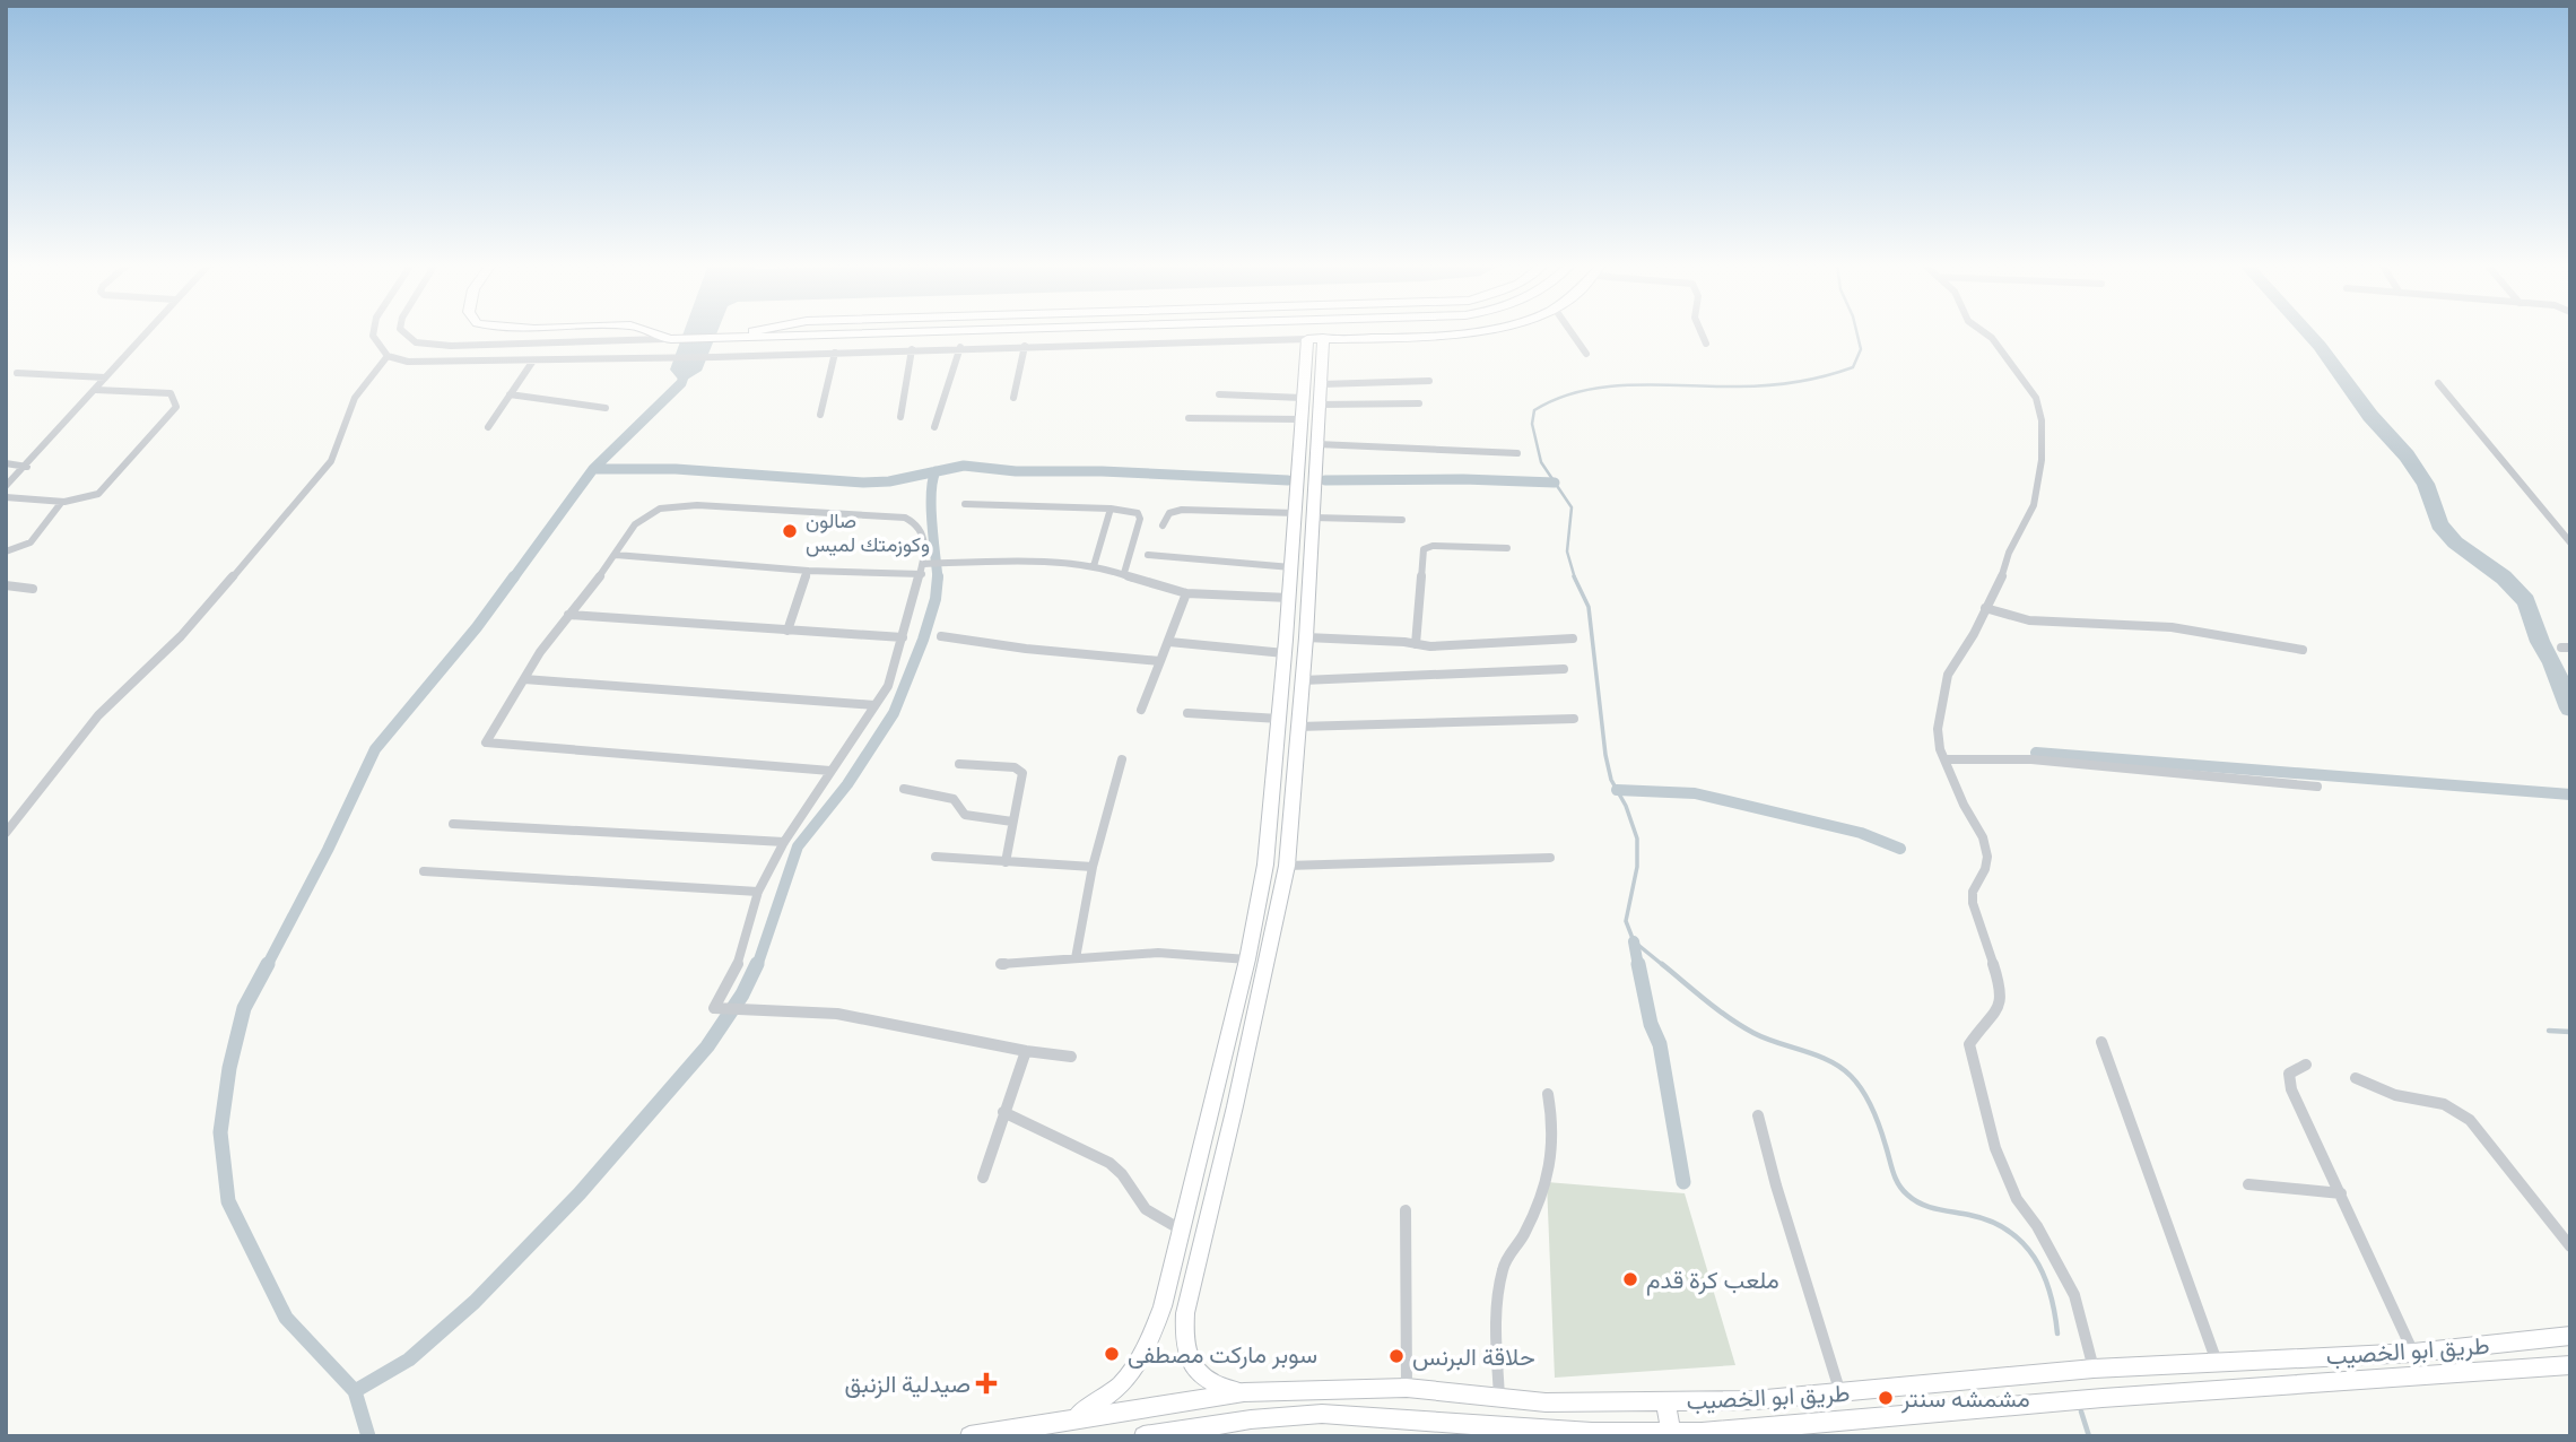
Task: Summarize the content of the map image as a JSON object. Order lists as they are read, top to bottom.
{
  "streets": {
    "main road": ["طريق ابو الخصيب"]
  },
  "places": {
    "other": [
      "صالون وكوزمتك لميس",
      "ملعب كرة قدم",
      "سوبر ماركت مصطفى",
      "حلاقة البرنس",
      "مشمشه سنتر"
    ],
    "health": ["صيدلية الزنبق"]
  }
}
